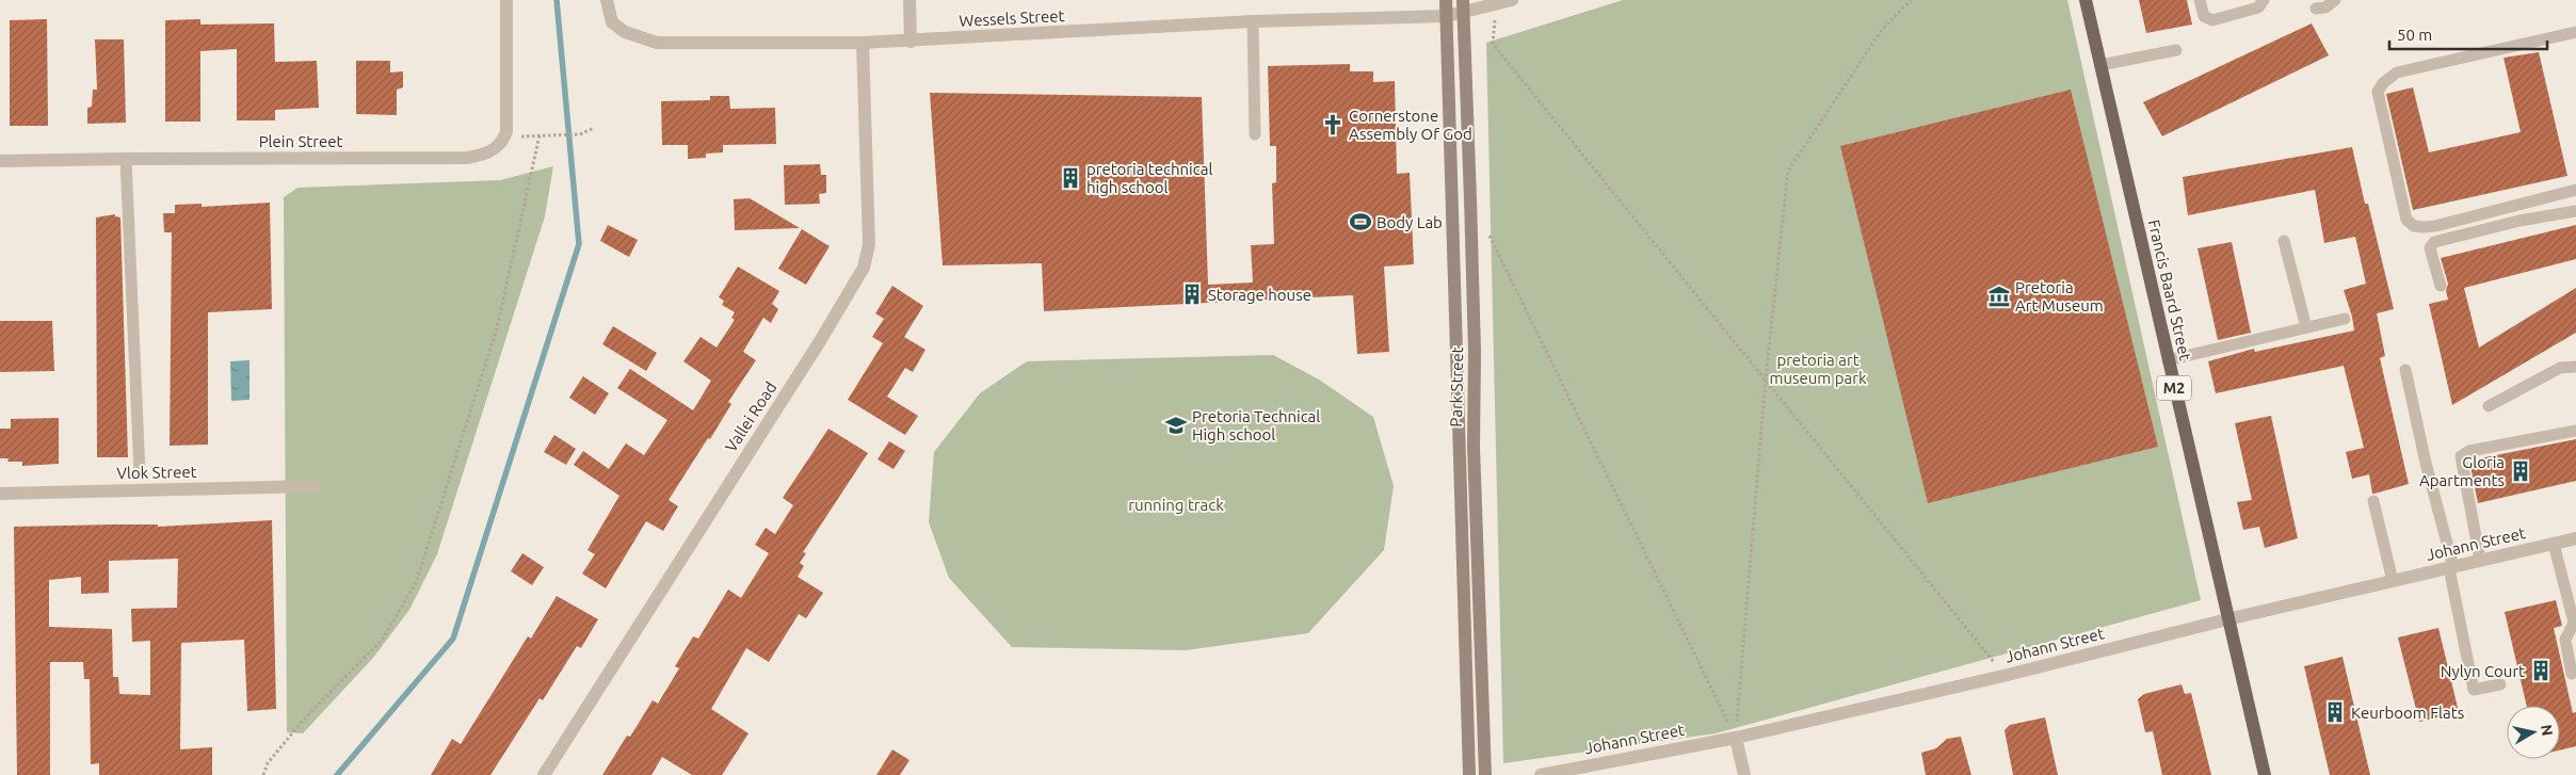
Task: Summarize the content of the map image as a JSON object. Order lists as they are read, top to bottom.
{
  "streets": {
    "main road": ["Francis Baard Street", "M2"],
    "street": [
      "Wessels Street",
      "Plein Street",
      "Park Street",
      "Vallei Road",
      "Vlok Street",
      "Johann Street"
    ]
  },
  "crossings": [
    ["Wessels Street", "Park Street"],
    ["Wessels Street", "Vallei Road"],
    ["Francis Baard Street", "Johann Street"]
  ],
  "parks": ["pretoria art museum park", "running track"],
  "places": {
    "church": ["Cornerstone Assembly Of God"],
    "building": [
      "pretoria technical high school",
      "Storage house",
      "Gloria Apartments",
      "Nylyn Court",
      "Keurboom Flats"
    ],
    "sports": ["Body Lab"],
    "museum": ["Pretoria Art Museum"],
    "school or university": ["Pretoria Technical High school"]
  },
  "scale_bar": "50 m",
  "north": "right"
}
